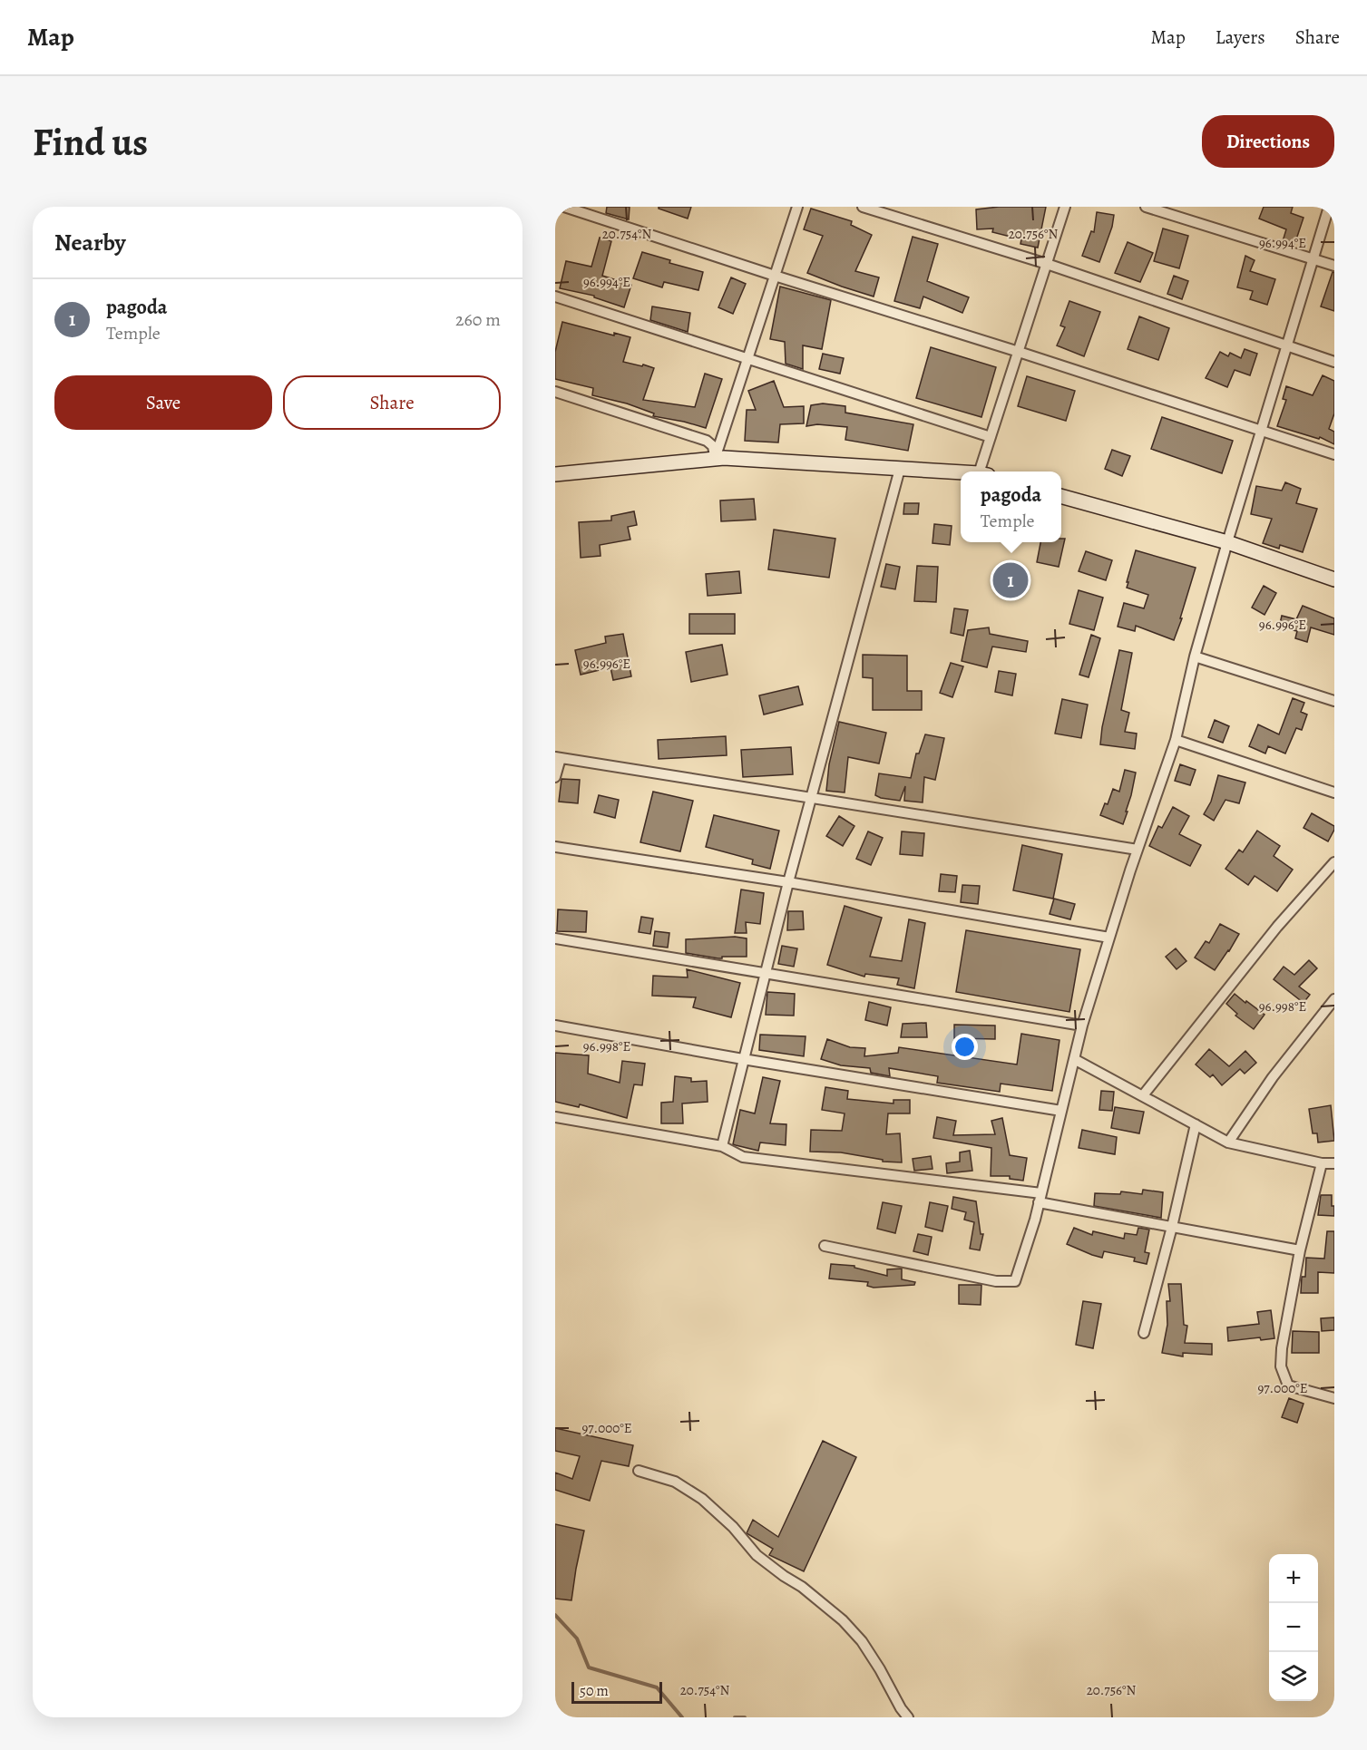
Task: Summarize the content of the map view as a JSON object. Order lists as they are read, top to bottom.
{
  "scale_bar": "50 m",
  "page": {
    "header": "Map",
    "nav": ["Map", "Layers", "Share"],
    "buttons": [
      "Directions",
      ["Save", "Share"]
    ],
    "title": "Find us",
    "heading": "Nearby",
    "list": [
      {
        "mark": "1",
        "name": "pagoda",
        "note": "Temple",
        "value": "260 m"
      }
    ],
    "popup": ["pagoda", "Temple"],
    "pins": "1",
    "map_buttons": ["+", "−"],
    "scale": "50 m"
  },
  "coordinates": [
    "20.754°N",
    "20.756°N",
    "96.994°E",
    "96.996°E",
    "96.998°E",
    "97.000°E"
  ]
}
